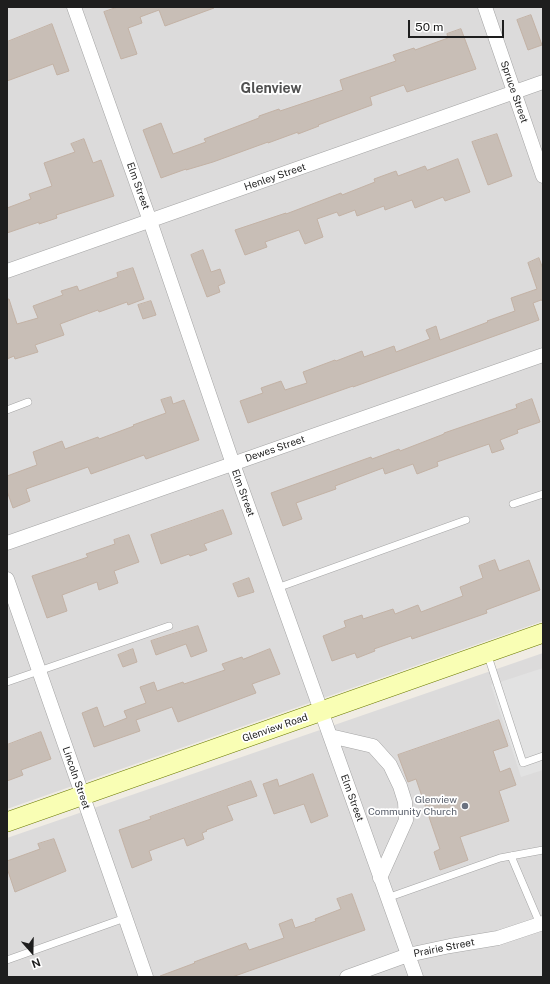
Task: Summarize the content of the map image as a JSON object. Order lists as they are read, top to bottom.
{
  "streets": {
    "main road": ["Glenview Road"],
    "street": [
      "Spruce Street",
      "Henley Street",
      "Elm Street",
      "Dewes Street",
      "Lincoln Street",
      "Prairie Street"
    ]
  },
  "crossings": [
    ["Spruce Street", "Henley Street"],
    ["Henley Street", "Elm Street"],
    ["Elm Street", "Dewes Street"],
    ["Elm Street", "Glenview Road"],
    ["Elm Street", "Prairie Street"],
    ["Glenview Road", "Lincoln Street"]
  ],
  "districts": ["Glenview"],
  "places": ["Glenview Community Church"],
  "scale_bar": "50 m",
  "north": "bottom"
}
